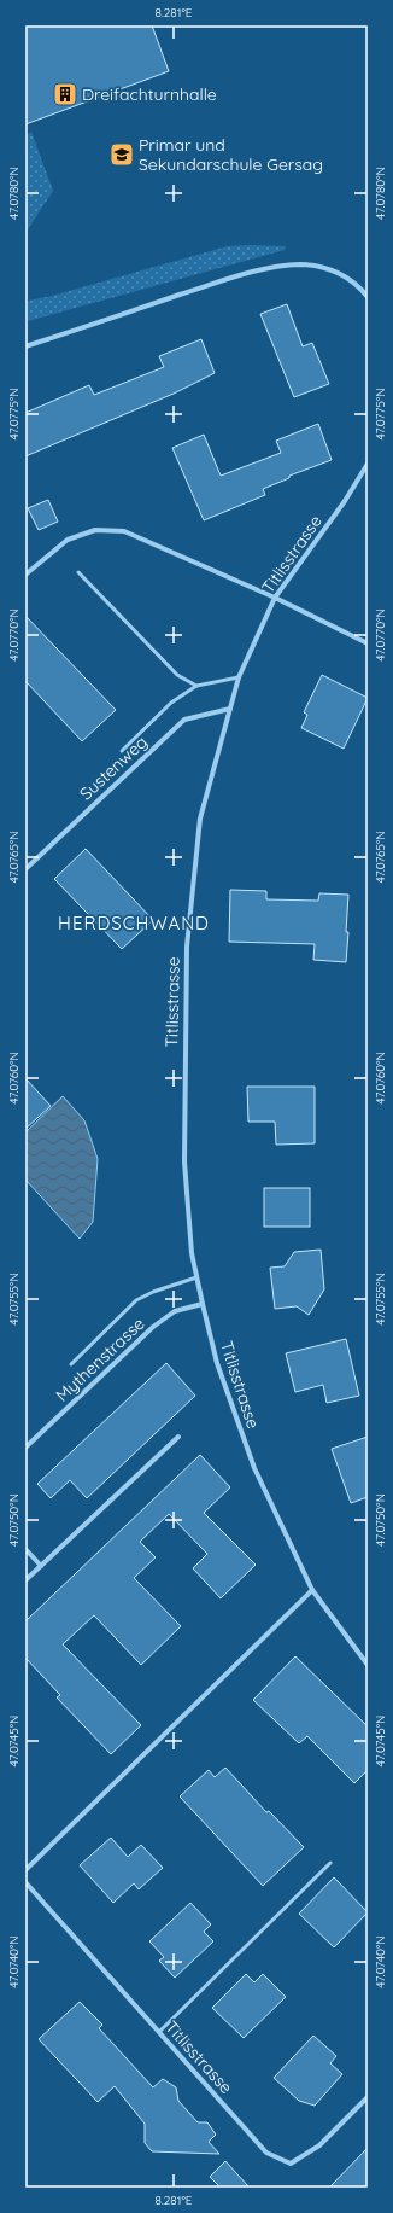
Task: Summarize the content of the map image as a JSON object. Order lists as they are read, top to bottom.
{
  "streets": {
    "street": ["Titlisstrasse", "Sustenweg", "Mythenstrasse"]
  },
  "crossings": [
    ["Titlisstrasse", "Sustenweg"],
    ["Titlisstrasse", "Mythenstrasse"]
  ],
  "districts": ["HERDSCHWAND"],
  "places": {
    "building": ["Dreifachturnhalle"],
    "school or university": ["Primar und Sekundarschule Gersag"]
  },
  "coordinates": [
    "8.281°E",
    "47.0780°N",
    "47.0775°N",
    "47.0770°N",
    "47.0765°N",
    "47.0760°N",
    "47.0755°N",
    "47.0750°N",
    "47.0745°N",
    "47.0740°N"
  ]
}
